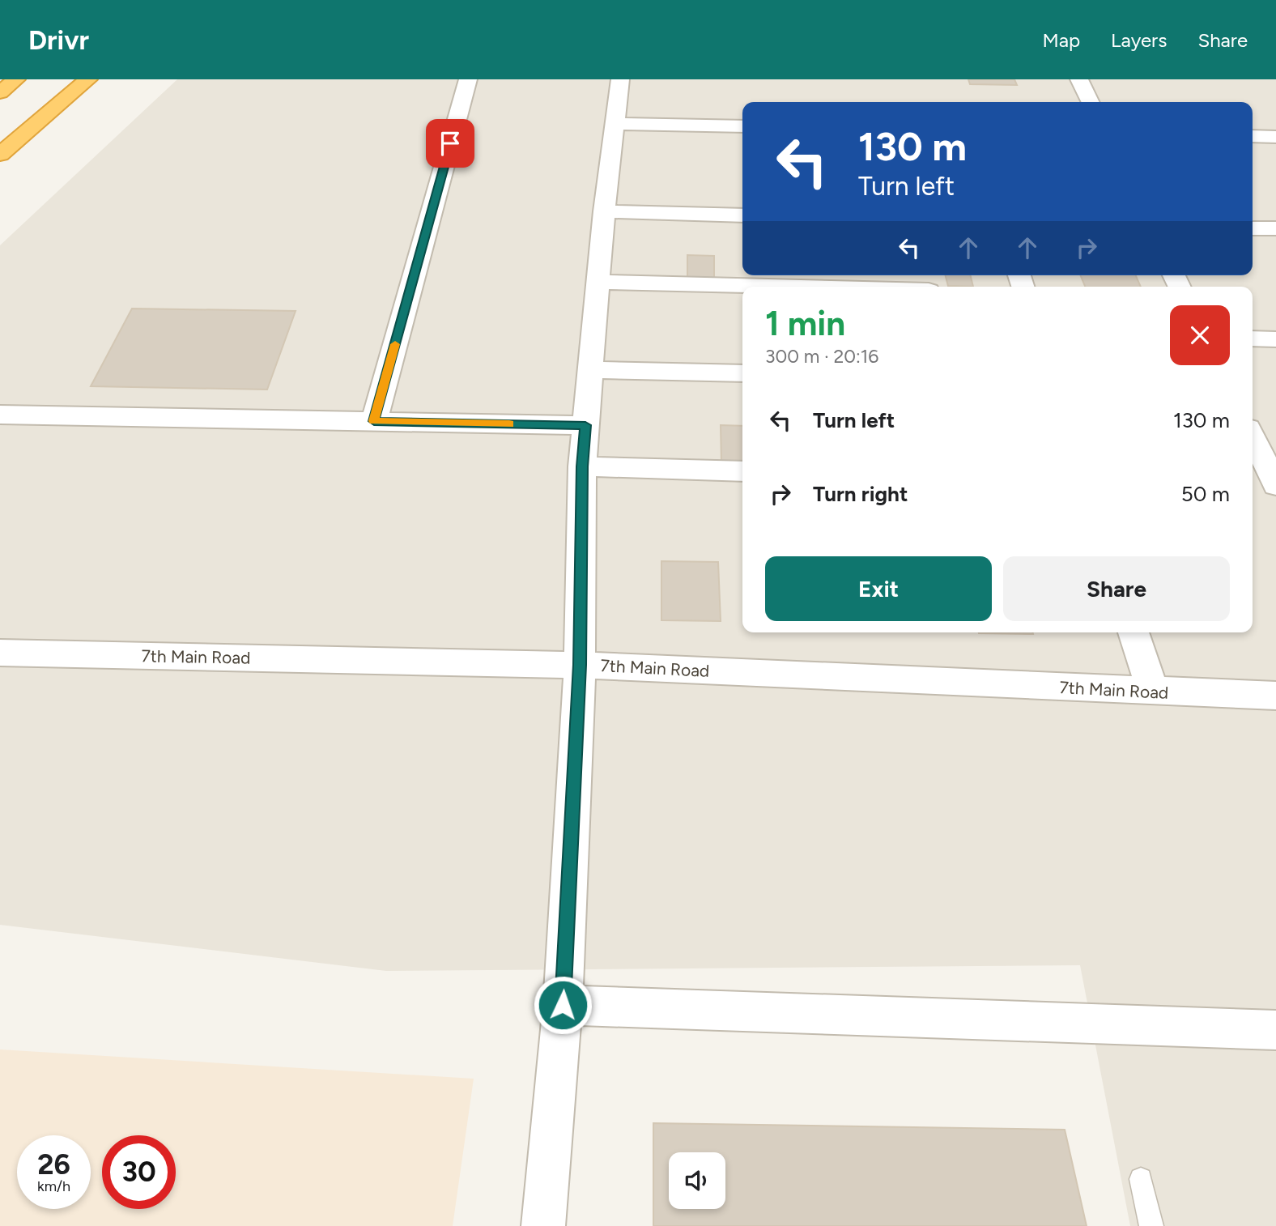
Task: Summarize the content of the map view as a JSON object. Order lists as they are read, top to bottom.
{
  "streets": {
    "street": ["7th Main Road"]
  },
  "page": {
    "header": "Drivr",
    "nav": ["Map", "Layers", "Share"],
    "turn": ["130 m", "Turn left"],
    "heading": ["1 min", "300 m · 20:16"],
    "list": [
      {
        "name": "Turn left",
        "value": "130 m"
      },
      {
        "name": "Turn right",
        "value": "50 m"
      }
    ],
    "buttons": ["Exit", "Share"],
    "speed": "26 km/h",
    "limit": "30"
  }
}
